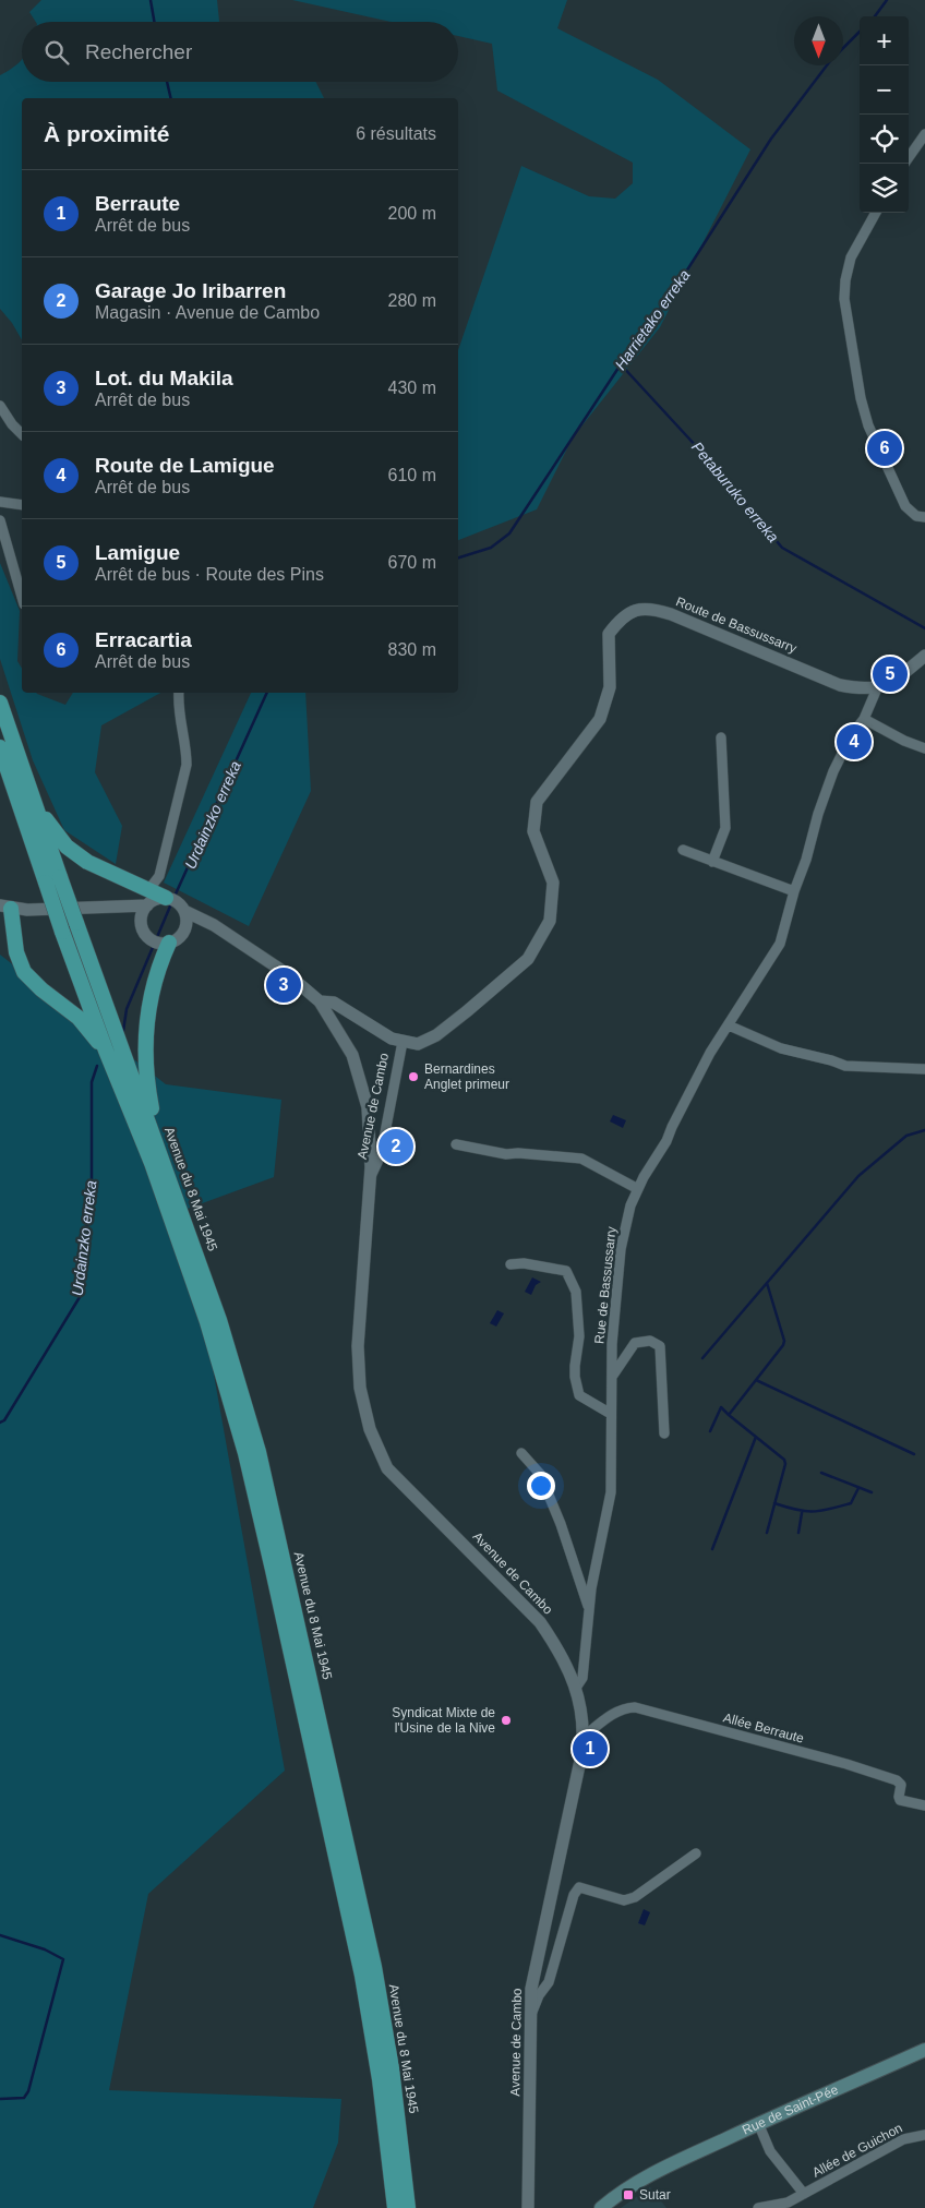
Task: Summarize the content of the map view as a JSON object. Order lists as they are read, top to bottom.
{
  "streets": {
    "highway": ["Avenue du 8 Mai 1945"],
    "main road": ["Rue de Saint-Pée"],
    "street": [
      "Route de Bassussarry",
      "Avenue de Cambo",
      "Rue de Bassussarry",
      "Allée Berraute",
      "Allée de Guichon"
    ]
  },
  "crossings": [
    ["Route de Bassussarry", "Avenue de Cambo"],
    ["Route de Bassussarry", "Rue de Bassussarry"],
    ["Avenue de Cambo", "Rue de Bassussarry"],
    ["Avenue de Cambo", "Allée Berraute"],
    ["Rue de Saint-Pée", "Allée de Guichon"]
  ],
  "water": ["Harrietako erreka", "Petaburuko erreka", "Urdainzko erreka"],
  "places": {
    "other": ["Bernardines Anglet primeur", "Syndicat Mixte de l'Usine de la Nive"],
    "transit": ["Sutar"]
  },
  "north": "bottom",
  "page": {
    "map_buttons": ["+", "−"],
    "search": "Rechercher",
    "heading": ["À proximité", "6 résultats"],
    "list": [
      {
        "mark": "1",
        "name": "Berraute",
        "note": "Arrêt de bus",
        "value": "200 m"
      },
      {
        "mark": "2",
        "name": "Garage Jo Iribarren",
        "note": "Magasin · Avenue de Cambo",
        "value": "280 m"
      },
      {
        "mark": "3",
        "name": "Lot. du Makila",
        "note": "Arrêt de bus",
        "value": "430 m"
      },
      {
        "mark": "4",
        "name": "Route de Lamigue",
        "note": "Arrêt de bus",
        "value": "610 m"
      },
      {
        "mark": "5",
        "name": "Lamigue",
        "note": "Arrêt de bus · Route des Pins",
        "value": "670 m"
      },
      {
        "mark": "6",
        "name": "Erracartia",
        "note": "Arrêt de bus",
        "value": "830 m"
      }
    ],
    "pins": [
      "6",
      "5",
      "4",
      "3",
      "2",
      "1"
    ]
  }
}
